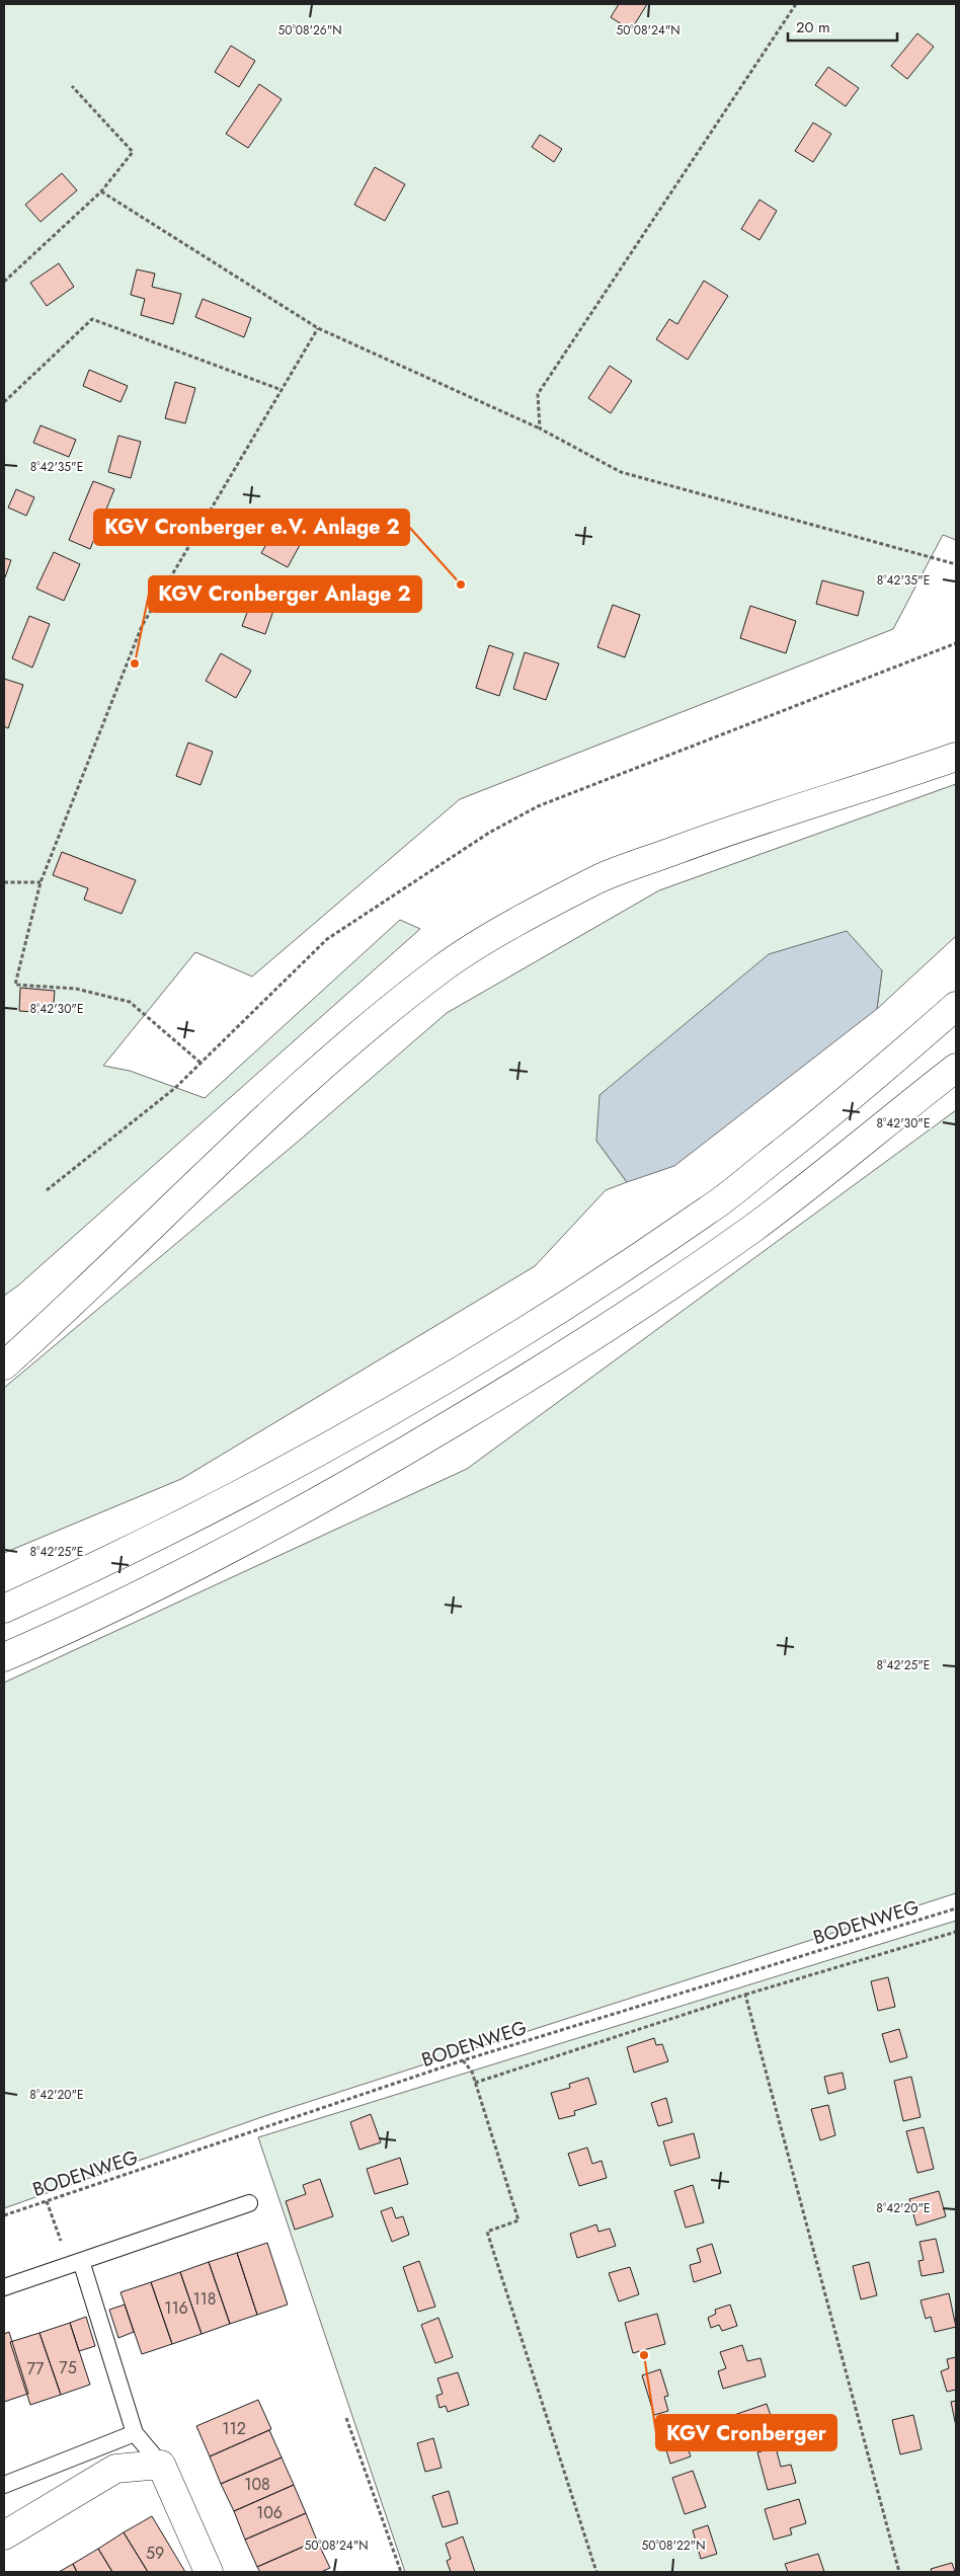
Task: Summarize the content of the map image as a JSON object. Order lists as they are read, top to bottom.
{
  "streets": {
    "path": ["BODENWEG"]
  },
  "places": ["KGV Cronberger e.V. Anlage 2", "KGV Cronberger Anlage 2", "KGV Cronberger"],
  "house_numbers": [
    "118",
    "116",
    "75",
    "77",
    "112",
    "108",
    "106",
    "59"
  ],
  "scale_bar": "20 m",
  "coordinates": [
    "50°08'26\"N",
    "50°08'24\"N",
    "8°42'35\"E",
    "8°42'30\"E",
    "8°42'25\"E",
    "8°42'20\"E",
    "50°08'22\"N"
  ]
}
